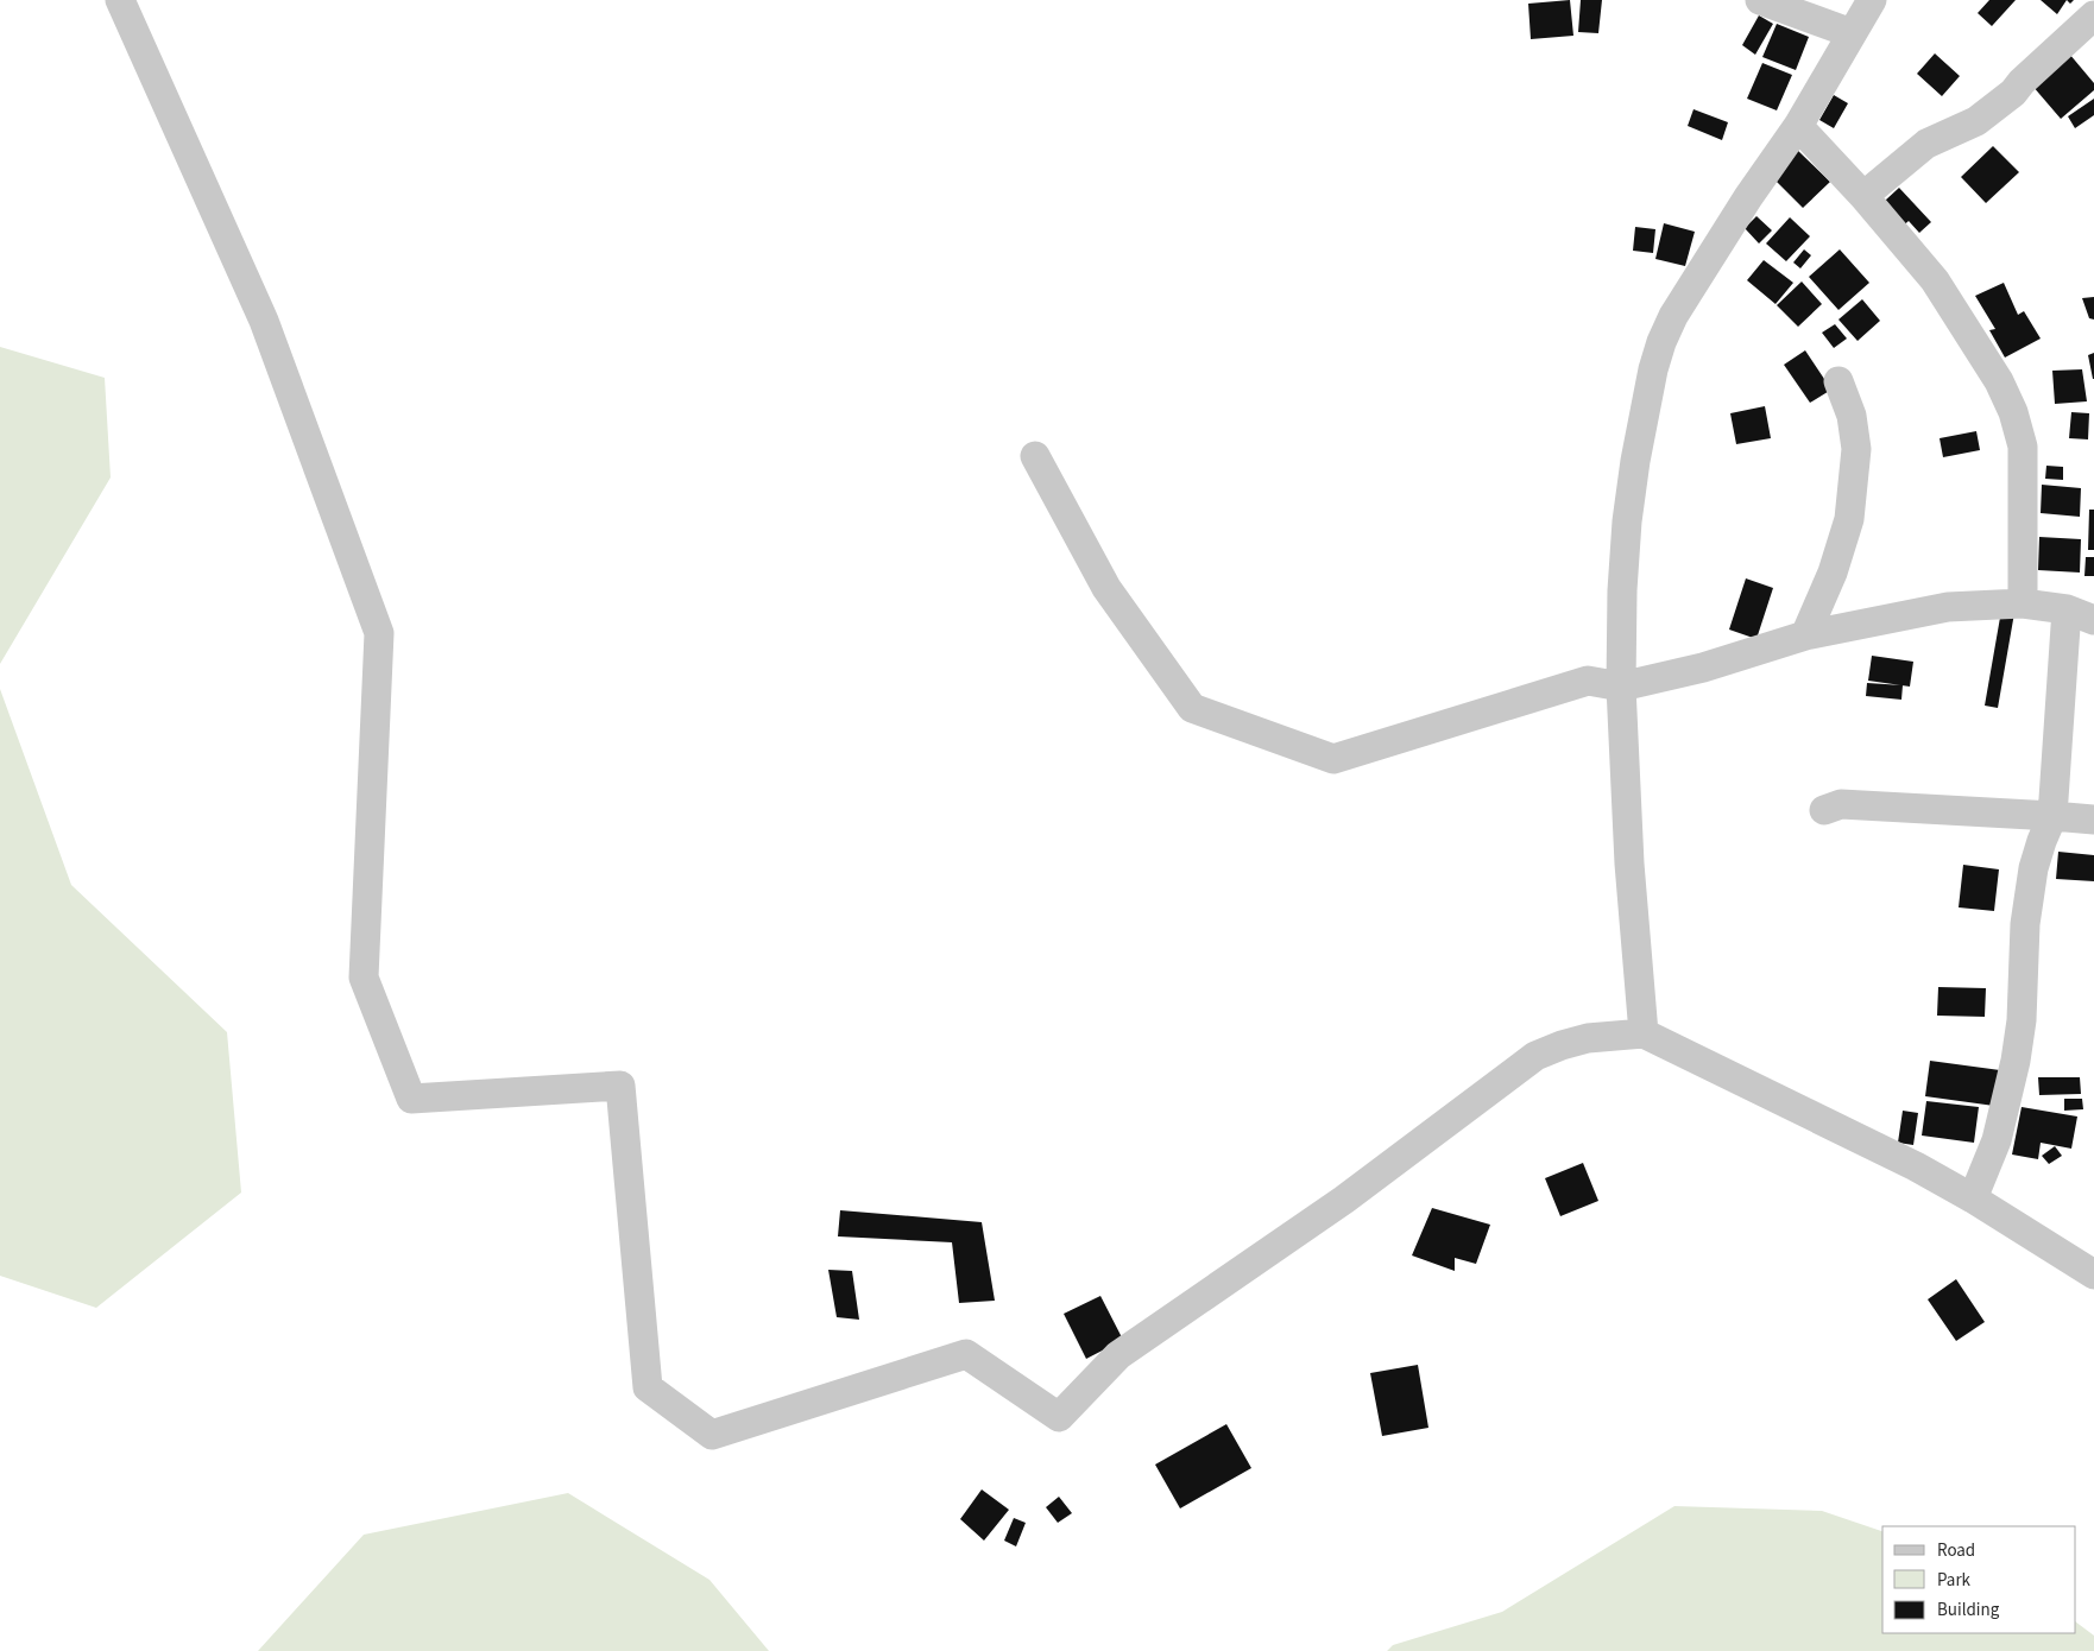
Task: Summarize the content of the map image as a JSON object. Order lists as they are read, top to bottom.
{
  "legend": ["Road", "Park", "Building"]
}
